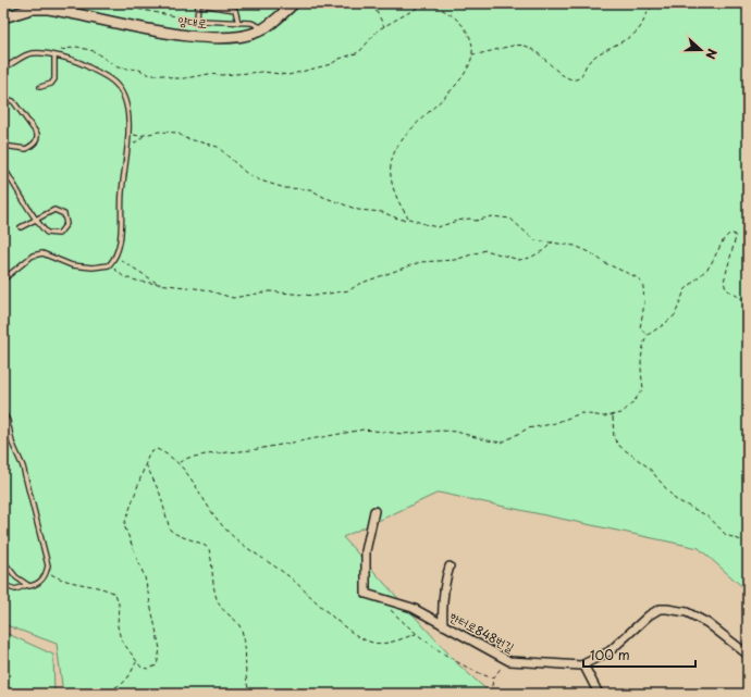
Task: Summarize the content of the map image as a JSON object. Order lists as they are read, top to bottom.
{
  "streets": {
    "street": ["양대로", "한터로848번길"]
  },
  "scale_bar": "100 m",
  "north": "right"
}
